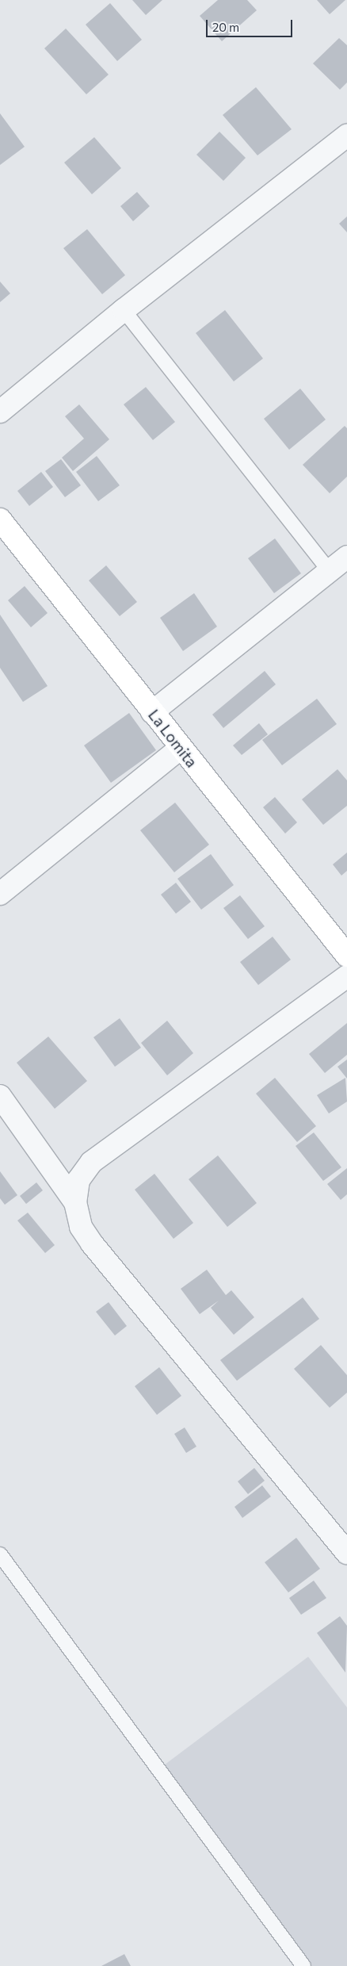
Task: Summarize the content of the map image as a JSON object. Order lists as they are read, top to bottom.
{
  "streets": {
    "street": ["La Lomita"]
  },
  "scale_bar": "20 m"
}
